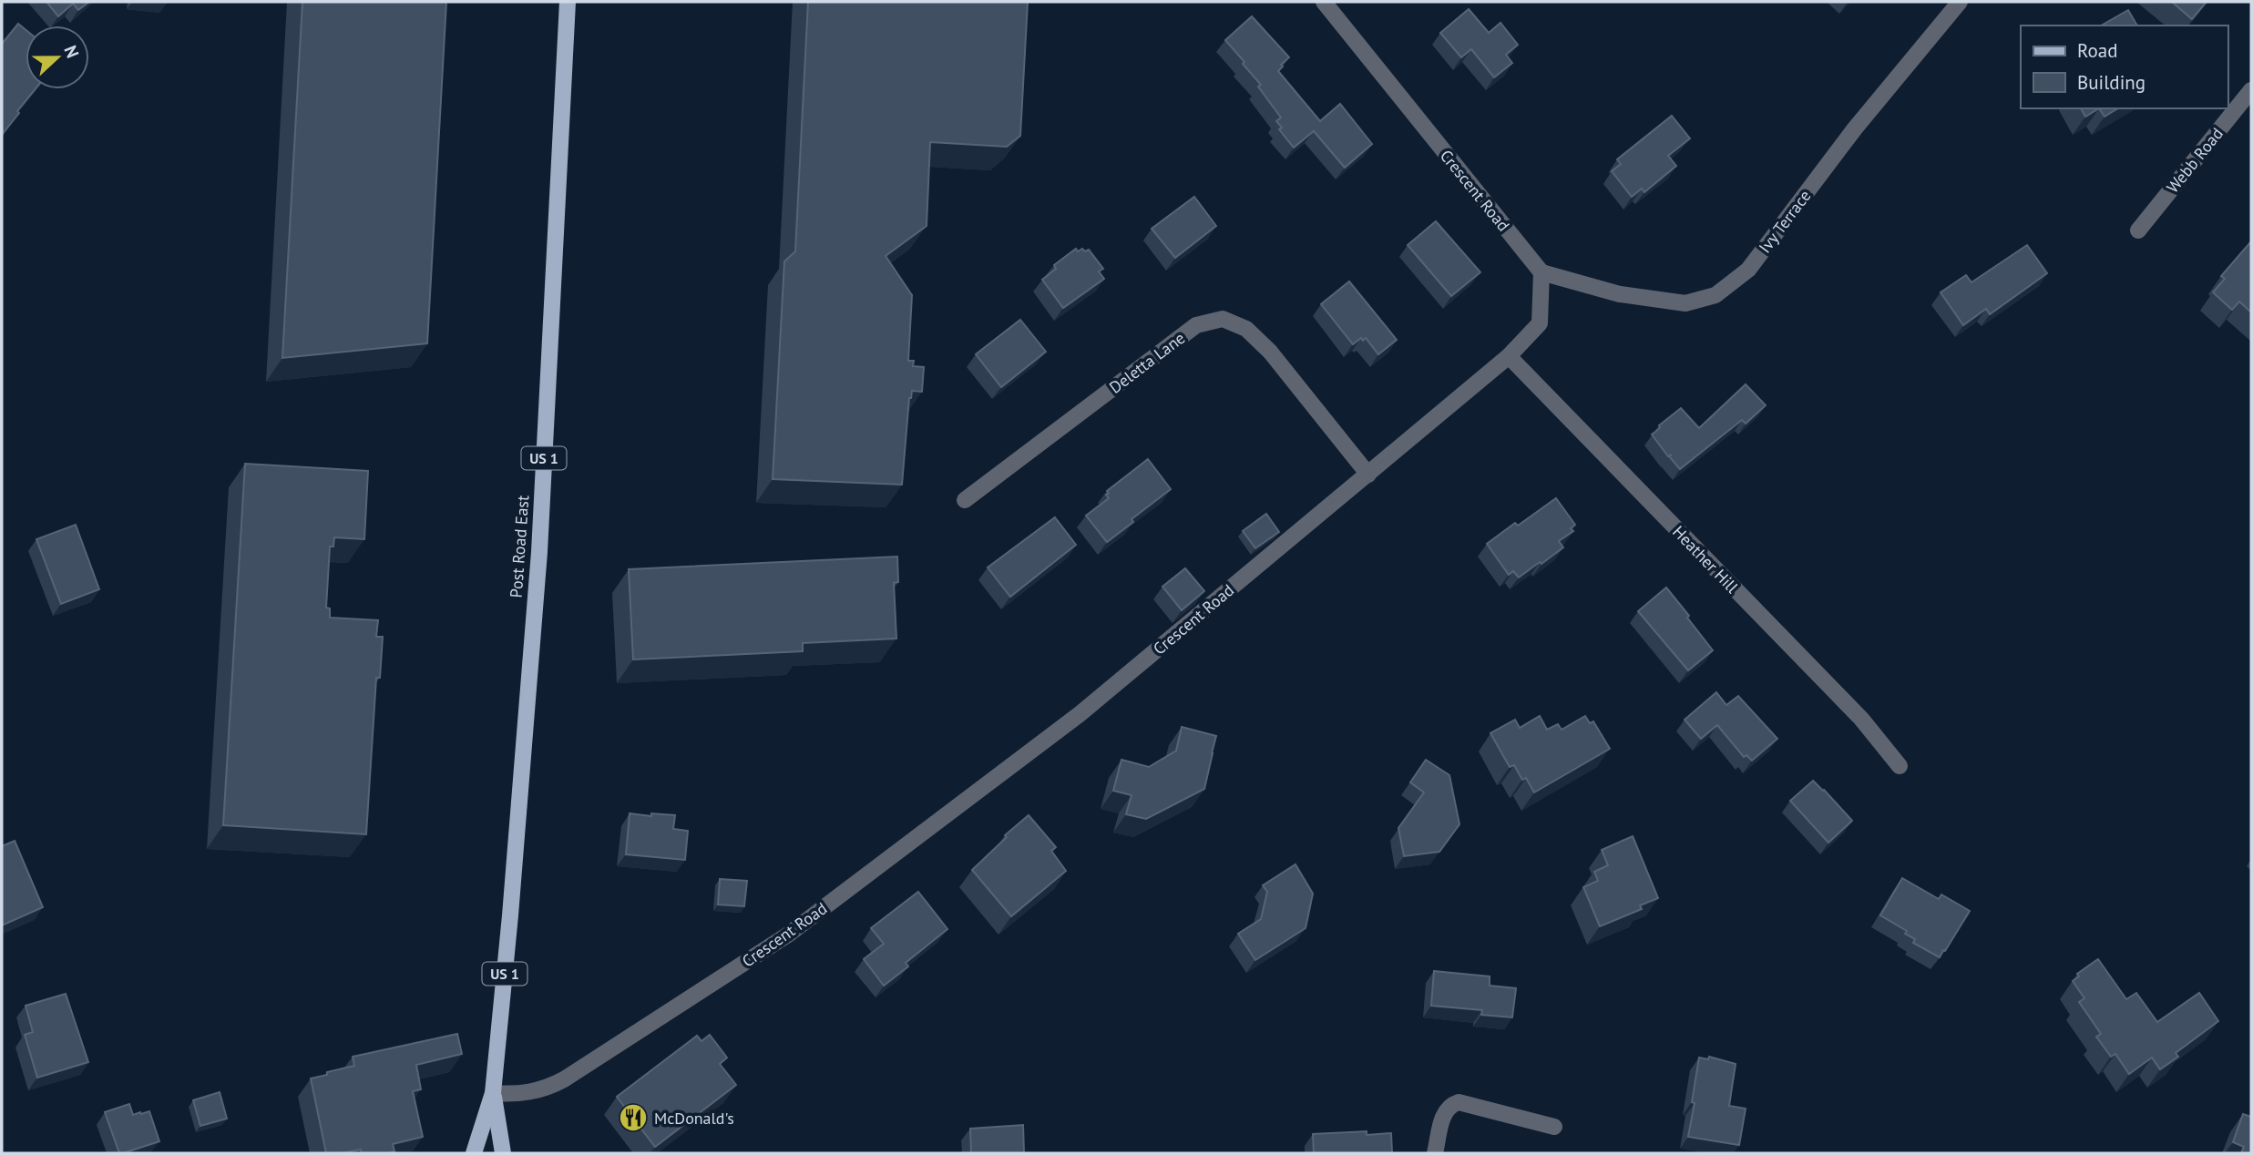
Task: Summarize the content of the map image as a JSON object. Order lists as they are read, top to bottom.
{
  "streets": {
    "main road": ["US 1", "Post Road East"],
    "street": [
      "Webb Road",
      "Crescent Road",
      "Ivy Terrace",
      "Deletta Lane",
      "Heather Hill"
    ]
  },
  "crossings": [
    ["Crescent Road", "Ivy Terrace"],
    ["Crescent Road", "Deletta Lane"],
    ["Crescent Road", "Post Road East"],
    ["Crescent Road", "Heather Hill"]
  ],
  "places": {
    "restaurant": ["McDonald's"]
  },
  "legend": ["Road", "Building"],
  "north": "right"
}
